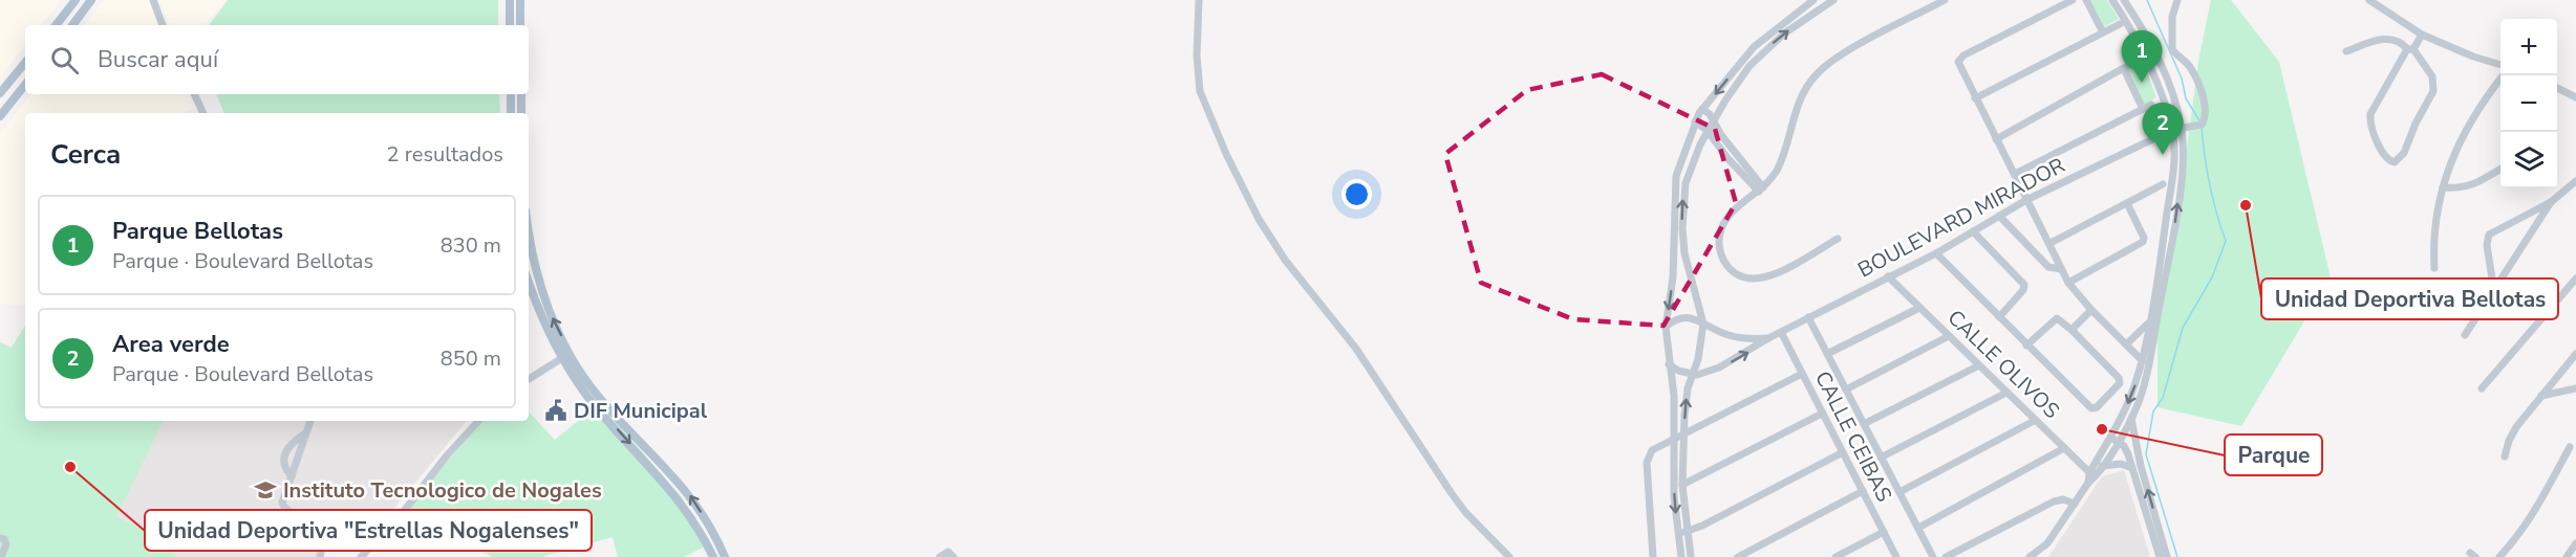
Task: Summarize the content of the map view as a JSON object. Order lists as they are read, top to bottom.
{
  "streets": {
    "street": ["BOULEVARD MIRADOR", "CALLE OLIVOS", "CALLE CEIBAS"]
  },
  "crossings": [
    ["BOULEVARD MIRADOR", "CALLE OLIVOS"],
    ["BOULEVARD MIRADOR", "CALLE CEIBAS"]
  ],
  "places": {
    "other": ["Unidad Deportiva Bellotas", "Parque", "Unidad Deportiva \"Estrellas Nogalenses\""],
    "public building": ["DIF Municipal"],
    "school or university": ["Instituto Tecnologico de Nogales"]
  },
  "page": {
    "map_buttons": ["+", "−"],
    "search": "Buscar aquí",
    "pins": ["1", "2"],
    "heading": ["Cerca", "2 resultados"],
    "list": [
      {
        "mark": "1",
        "name": "Parque Bellotas",
        "note": "Parque · Boulevard Bellotas",
        "value": "830 m"
      },
      {
        "mark": "2",
        "name": "Area verde",
        "note": "Parque · Boulevard Bellotas",
        "value": "850 m"
      }
    ]
  }
}
